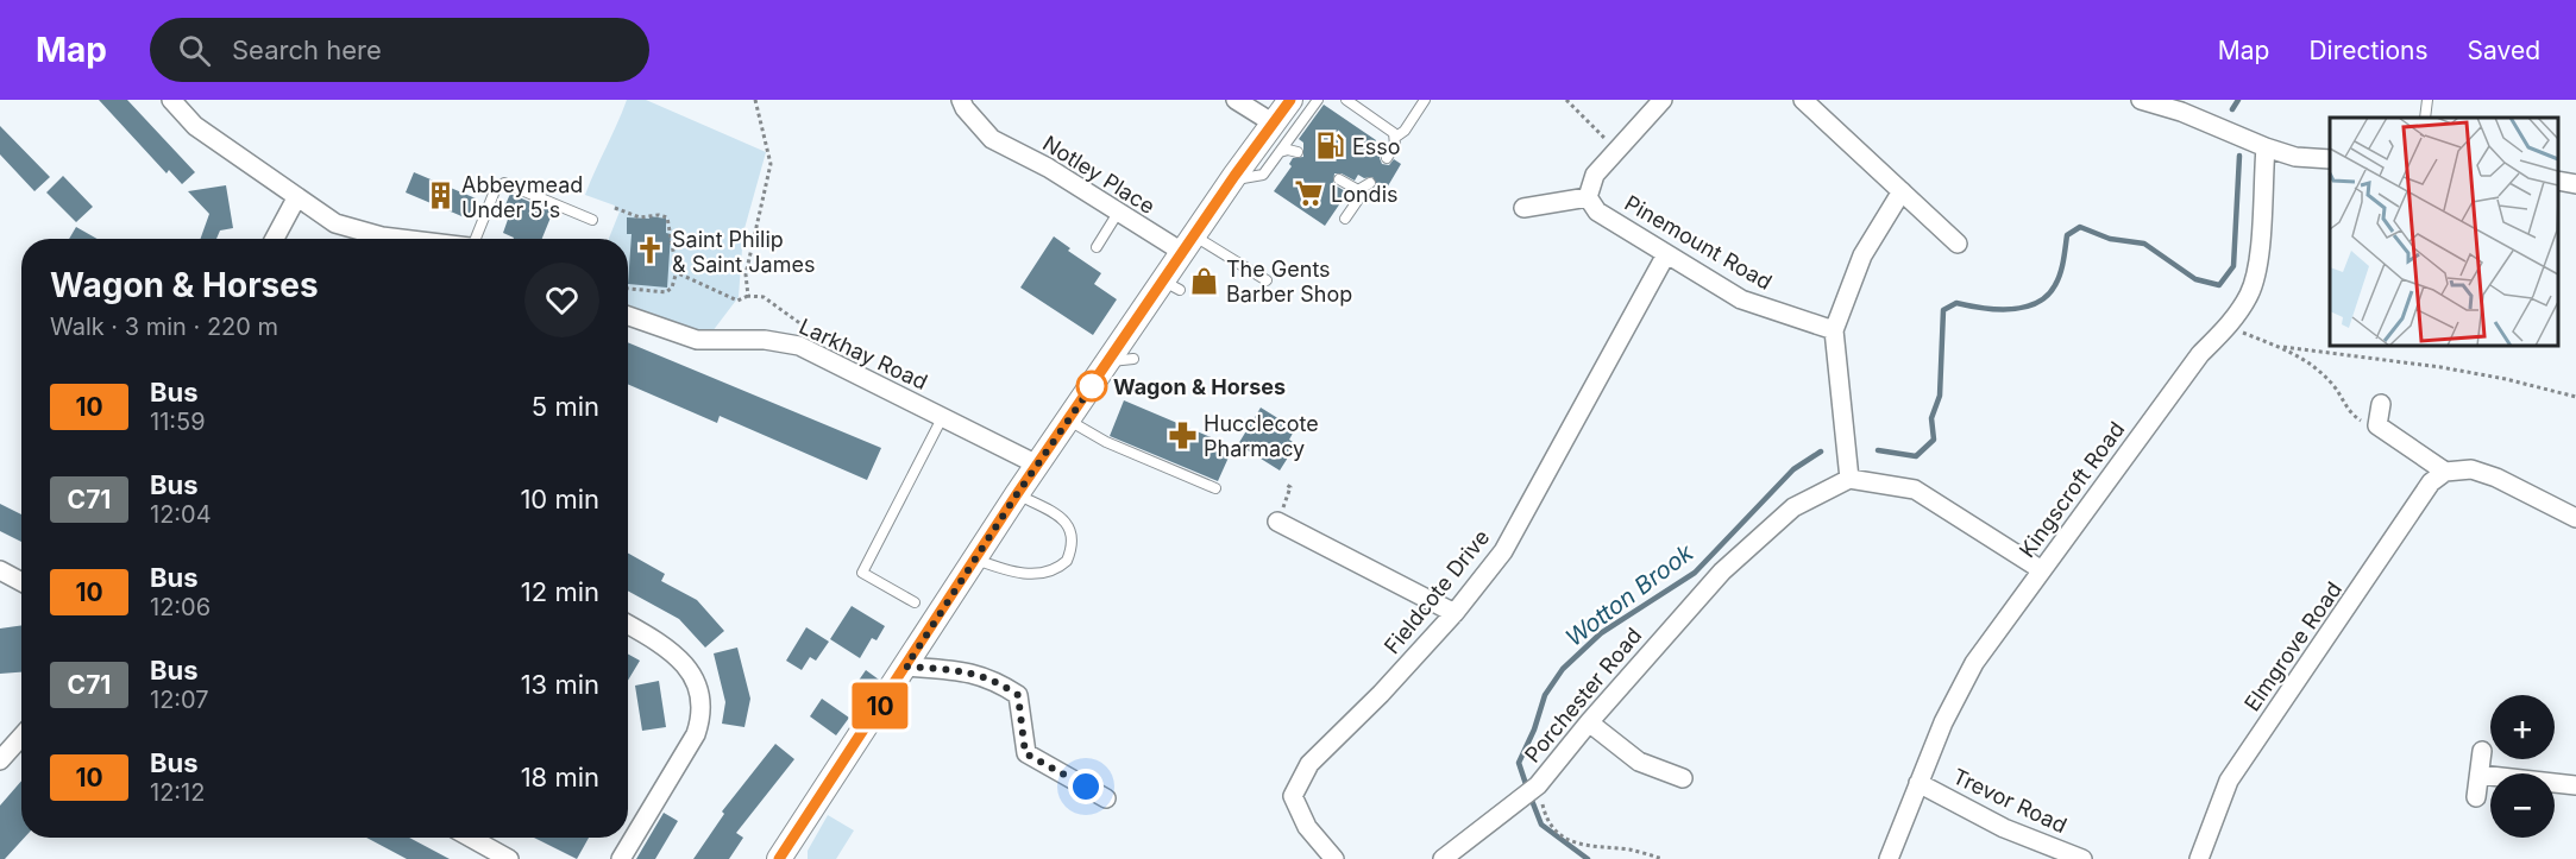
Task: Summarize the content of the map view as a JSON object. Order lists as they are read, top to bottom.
{
  "streets": {
    "street": [
      "Notley Place",
      "Pinemount Road",
      "Larkhay Road",
      "Kingscroft Road",
      "Fieldcote Drive",
      "Elmgrove Road",
      "Porchester Road",
      "Trevor Road"
    ]
  },
  "crossings": [
    ["Pinemount Road", "Fieldcote Drive"],
    ["Kingscroft Road", "Trevor Road"]
  ],
  "water": ["Wotton Brook"],
  "places": {
    "fuel station": ["Esso"],
    "supermarket": ["Londis"],
    "building": ["Abbeymead Under 5's"],
    "church": ["Saint Philip & Saint James"],
    "shop": ["The Gents Barber Shop"],
    "other": ["Wagon & Horses"],
    "pharmacy": ["Hucclecote Pharmacy"]
  },
  "lines": ["bus line 10"],
  "page": {
    "header": "Map",
    "search": "Search here",
    "nav": ["Map", "Directions", "Saved"],
    "on_map": "10",
    "heading": ["Wagon & Horses", "Walk · 3 min · 220 m"],
    "list": [
      {
        "mark": "10",
        "name": "Bus",
        "note": "11:59",
        "value": "5 min"
      },
      {
        "mark": "C71",
        "name": "Bus",
        "note": "12:04",
        "value": "10 min"
      },
      {
        "mark": "10",
        "name": "Bus",
        "note": "12:06",
        "value": "12 min"
      },
      {
        "mark": "C71",
        "name": "Bus",
        "note": "12:07",
        "value": "13 min"
      },
      {
        "mark": "10",
        "name": "Bus",
        "note": "12:12",
        "value": "18 min"
      }
    ],
    "map_buttons": ["+", "−"]
  }
}
